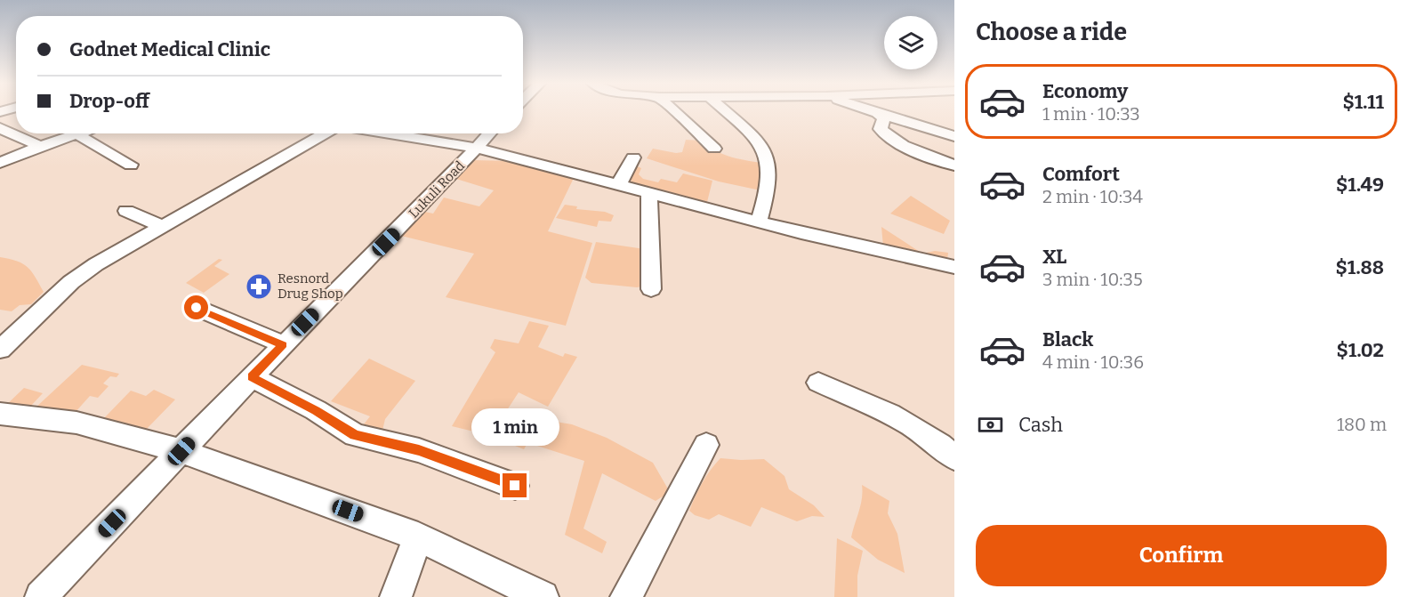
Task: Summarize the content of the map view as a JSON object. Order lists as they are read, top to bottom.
{
  "streets": {
    "street": ["Lukuli Road"]
  },
  "places": {
    "pharmacy": ["Resnord Drug Shop"]
  },
  "page": {
    "heading": "Choose a ride",
    "banner": ["Godnet Medical Clinic", "Drop-off"],
    "list": [
      {
        "name": "Economy",
        "note": "1 min · 10:33",
        "value": "$1.11"
      },
      {
        "name": "Comfort",
        "note": "2 min · 10:34",
        "value": "$1.49"
      },
      {
        "name": "XL",
        "note": "3 min · 10:35",
        "value": "$1.88"
      },
      {
        "name": "Black",
        "note": "4 min · 10:36",
        "value": "$1.02"
      }
    ],
    "pay": ["Cash", "180 m"],
    "bubble": "1 min",
    "buttons": "Confirm"
  }
}
